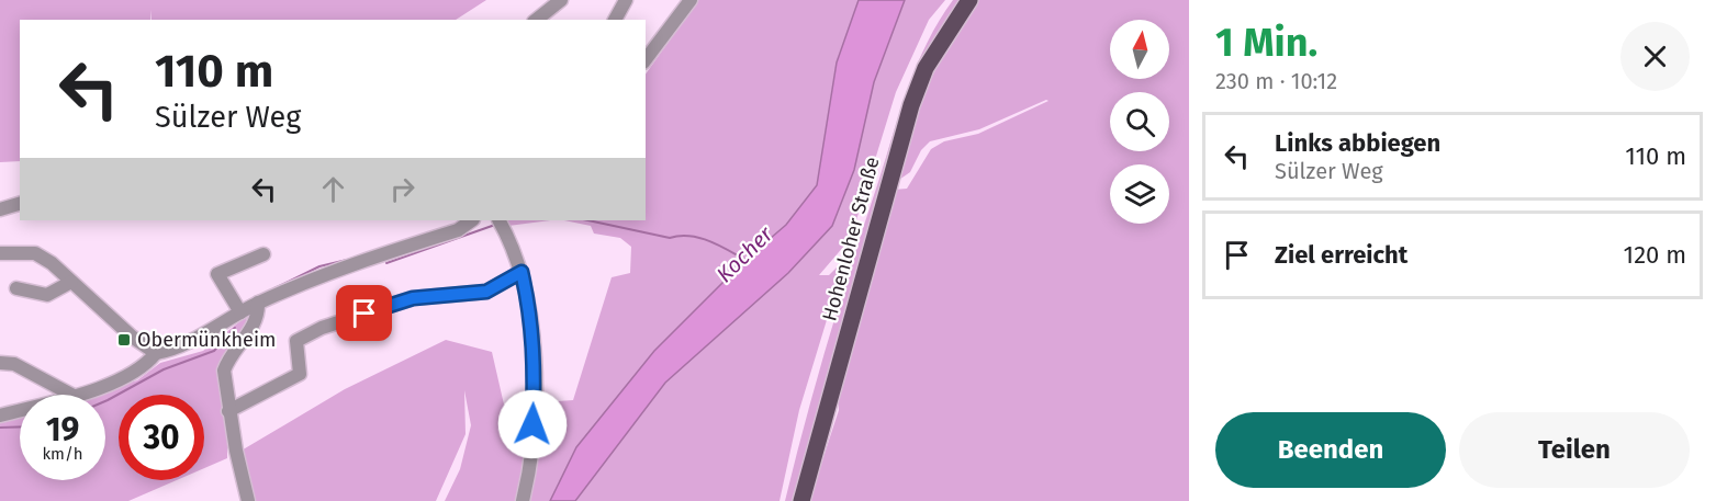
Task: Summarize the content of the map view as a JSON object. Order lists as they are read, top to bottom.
{
  "streets": {
    "main road": ["Hohenloher Straße"]
  },
  "water": ["Kocher"],
  "places": {
    "transit": ["Obermünkheim"]
  },
  "north": "top",
  "page": {
    "heading": ["1 Min.", "230 m · 10:12"],
    "turn": ["110 m", "Sülzer Weg"],
    "list": [
      {
        "name": "Links abbiegen",
        "note": "Sülzer Weg",
        "value": "110 m"
      },
      {
        "name": "Ziel erreicht",
        "value": "120 m"
      }
    ],
    "speed": "19 km/h",
    "limit": "30",
    "buttons": ["Beenden", "Teilen"]
  }
}
